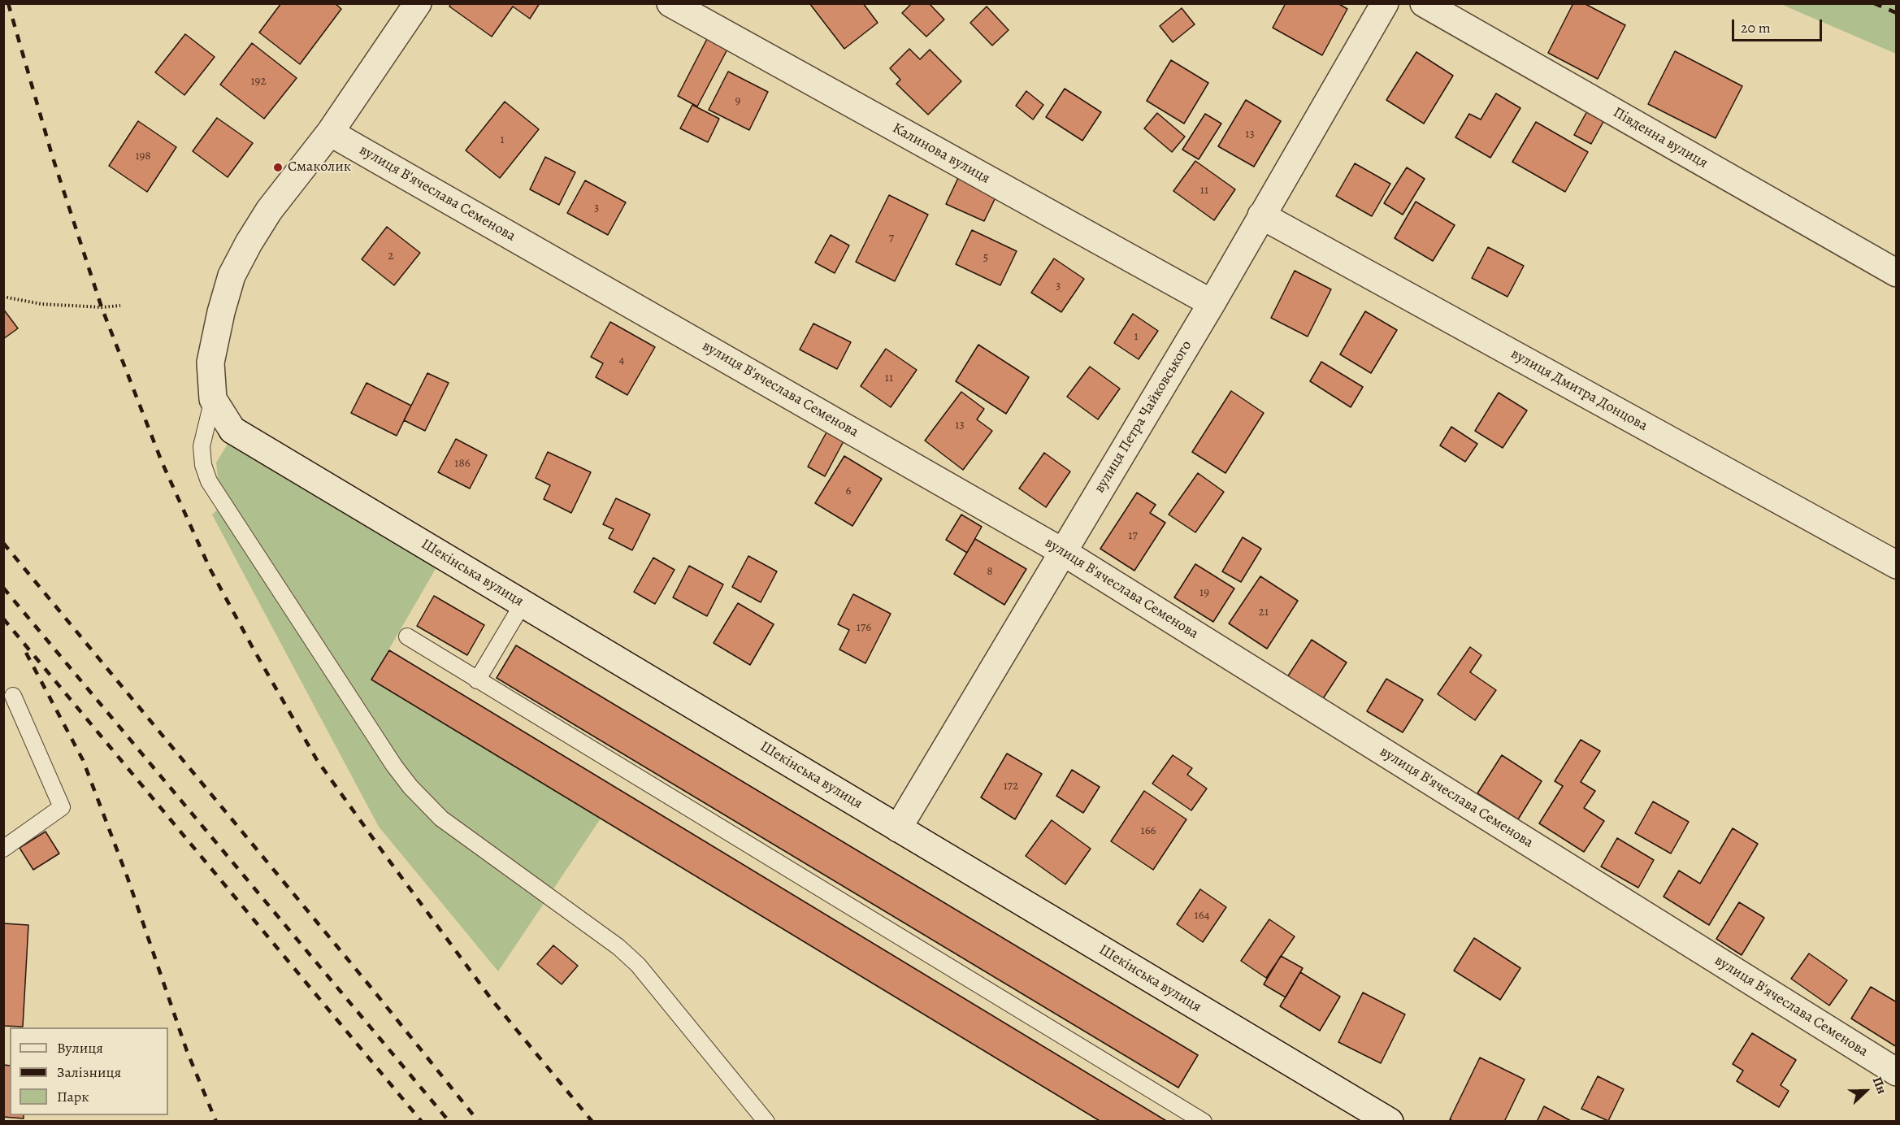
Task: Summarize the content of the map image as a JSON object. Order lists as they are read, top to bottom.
{
  "streets": {
    "street": [
      "Південна вулиця",
      "Калинова вулиця",
      "вулиця В'ячеслава Семенова",
      "вулиця Дмитра Донцова",
      "вулиця Петра Чайковського",
      "Шекінська вулиця"
    ]
  },
  "crossings": [
    ["Калинова вулиця", "вулиця Петра Чайковського"],
    ["вулиця В'ячеслава Семенова", "вулиця Петра Чайковського"],
    ["вулиця Дмитра Донцова", "вулиця Петра Чайковського"],
    ["вулиця Петра Чайковського", "Шекінська вулиця"]
  ],
  "places": ["Смаколик"],
  "house_numbers": [
    "192",
    "9",
    "13",
    "1",
    "198",
    "11",
    "3",
    "7",
    "2",
    "5",
    "3",
    "1",
    "4",
    "11",
    "13",
    "186",
    "6",
    "17",
    "8",
    "19",
    "21",
    "176",
    "172",
    "166",
    "164"
  ],
  "legend": ["Вулиця", "Залізниця", "Парк"],
  "scale_bar": "20 m",
  "north": "right"
}
